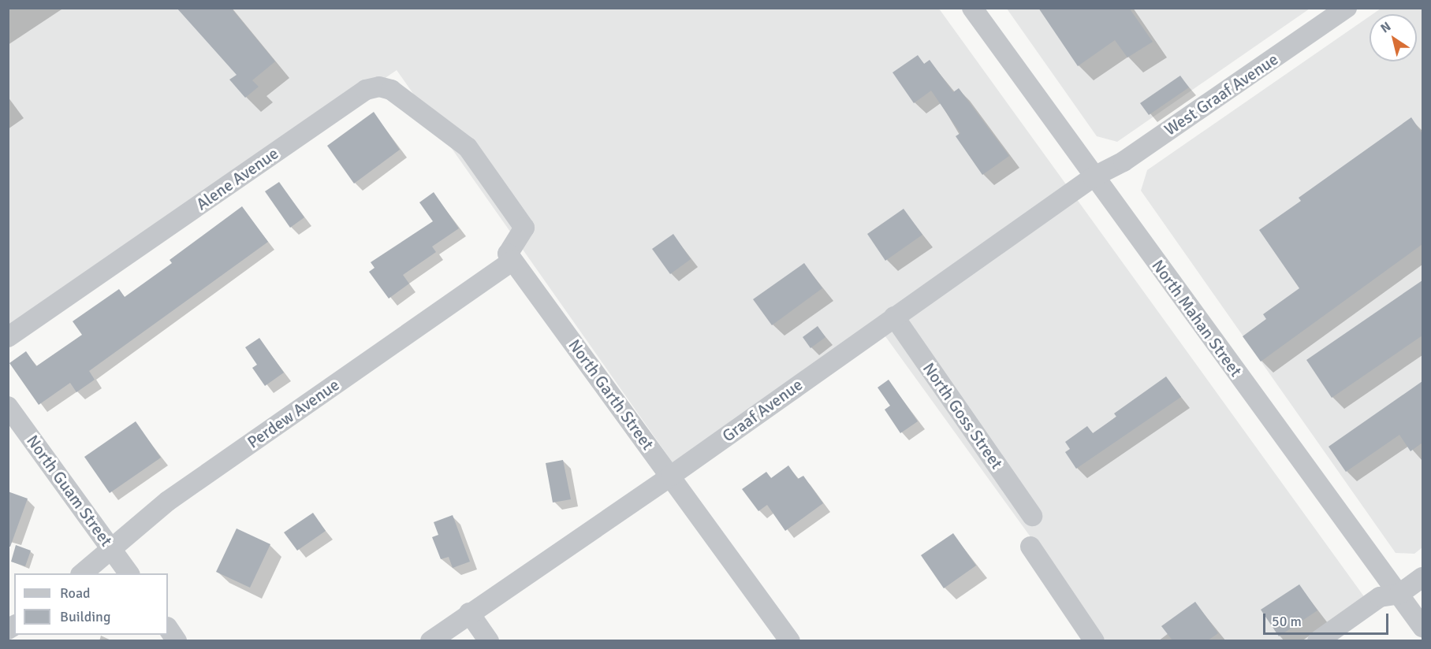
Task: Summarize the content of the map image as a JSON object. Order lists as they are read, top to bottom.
{
  "streets": {
    "street": [
      "West Graaf Avenue",
      "Alene Avenue",
      "North Mahan Street",
      "North Garth Street",
      "Graaf Avenue",
      "Perdew Avenue",
      "North Goss Street",
      "North Guam Street"
    ]
  },
  "crossings": [
    ["West Graaf Avenue", "North Mahan Street"],
    ["West Graaf Avenue", "Graaf Avenue"],
    ["Alene Avenue", "North Garth Street"],
    ["Alene Avenue", "Perdew Avenue"],
    ["North Mahan Street", "Graaf Avenue"],
    ["North Garth Street", "Graaf Avenue"],
    ["North Garth Street", "Perdew Avenue"],
    ["Graaf Avenue", "North Goss Street"],
    ["Perdew Avenue", "North Guam Street"]
  ],
  "legend": ["Road", "Building"],
  "scale_bar": "50 m",
  "north": "top left"
}
